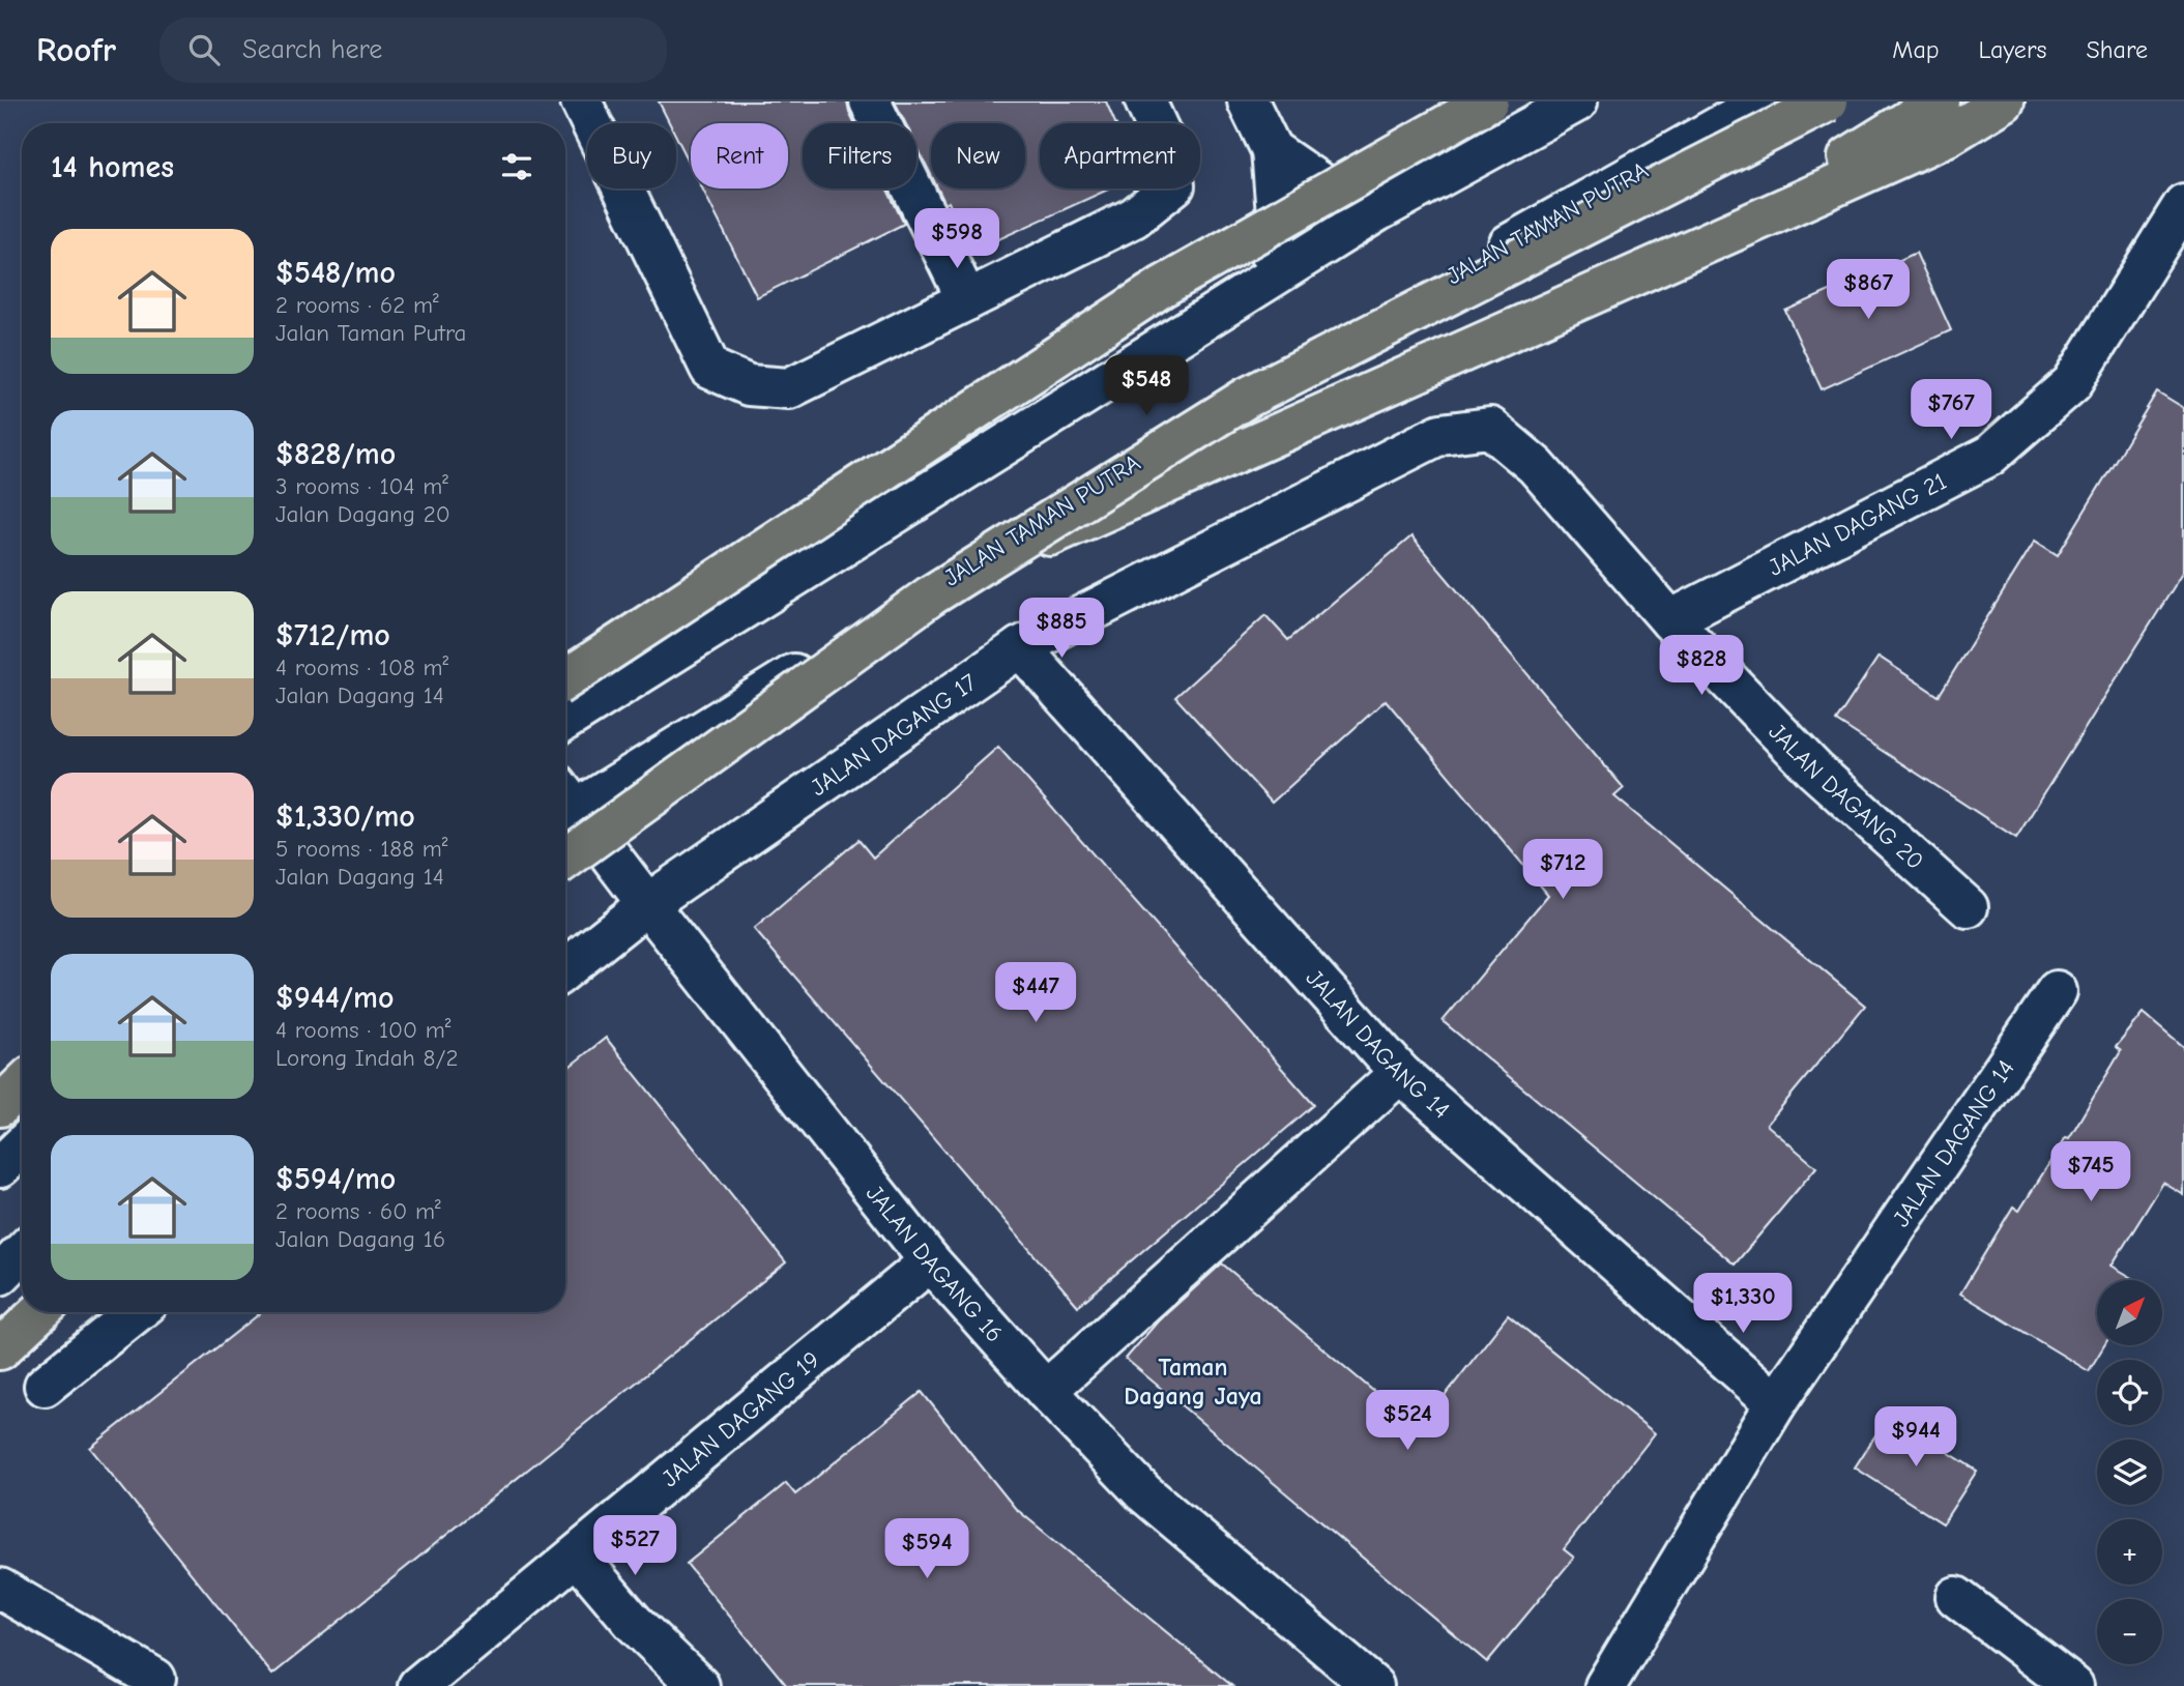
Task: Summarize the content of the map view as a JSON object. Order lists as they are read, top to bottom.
{
  "streets": {
    "street": [
      "JALAN TAMAN PUTRA",
      "JALAN DAGANG 21",
      "JALAN DAGANG 17",
      "JALAN DAGANG 20",
      "JALAN DAGANG 14",
      "JALAN DAGANG 16",
      "JALAN DAGANG 19"
    ]
  },
  "crossings": [
    ["JALAN DAGANG 21", "JALAN DAGANG 20"],
    ["JALAN DAGANG 17", "JALAN DAGANG 20"],
    ["JALAN DAGANG 17", "JALAN DAGANG 14"],
    ["JALAN DAGANG 17", "JALAN DAGANG 16"],
    ["JALAN DAGANG 16", "JALAN DAGANG 19"]
  ],
  "districts": ["Taman Dagang Jaya"],
  "north": "top right",
  "page": {
    "header": "Roofr",
    "search": "Search here",
    "nav": ["Map", "Layers", "Share"],
    "chip": [
      "Buy",
      "Rent",
      "Filters",
      "New",
      "Apartment"
    ],
    "heading": "14 homes",
    "price": [
      "$598",
      "$867",
      "$548",
      "$767",
      "$885",
      "$828",
      "$712",
      "$447",
      "$745",
      "$1,330",
      "$524",
      "$944",
      "$527",
      "$594"
    ],
    "list": [
      {
        "name": "$548/mo",
        "note": "2 rooms · 62 m² · Jalan Taman Putra"
      },
      {
        "name": "$828/mo",
        "note": "3 rooms · 104 m² · Jalan Dagang 20"
      },
      {
        "name": "$712/mo",
        "note": "4 rooms · 108 m² · Jalan Dagang 14"
      },
      {
        "name": "$1,330/mo",
        "note": "5 rooms · 188 m² · Jalan Dagang 14"
      },
      {
        "name": "$944/mo",
        "note": "4 rooms · 100 m² · Lorong Indah 8/2"
      },
      {
        "name": "$594/mo",
        "note": "2 rooms · 60 m² · Jalan Dagang 16"
      }
    ],
    "map_buttons": ["+", "−"]
  }
}
